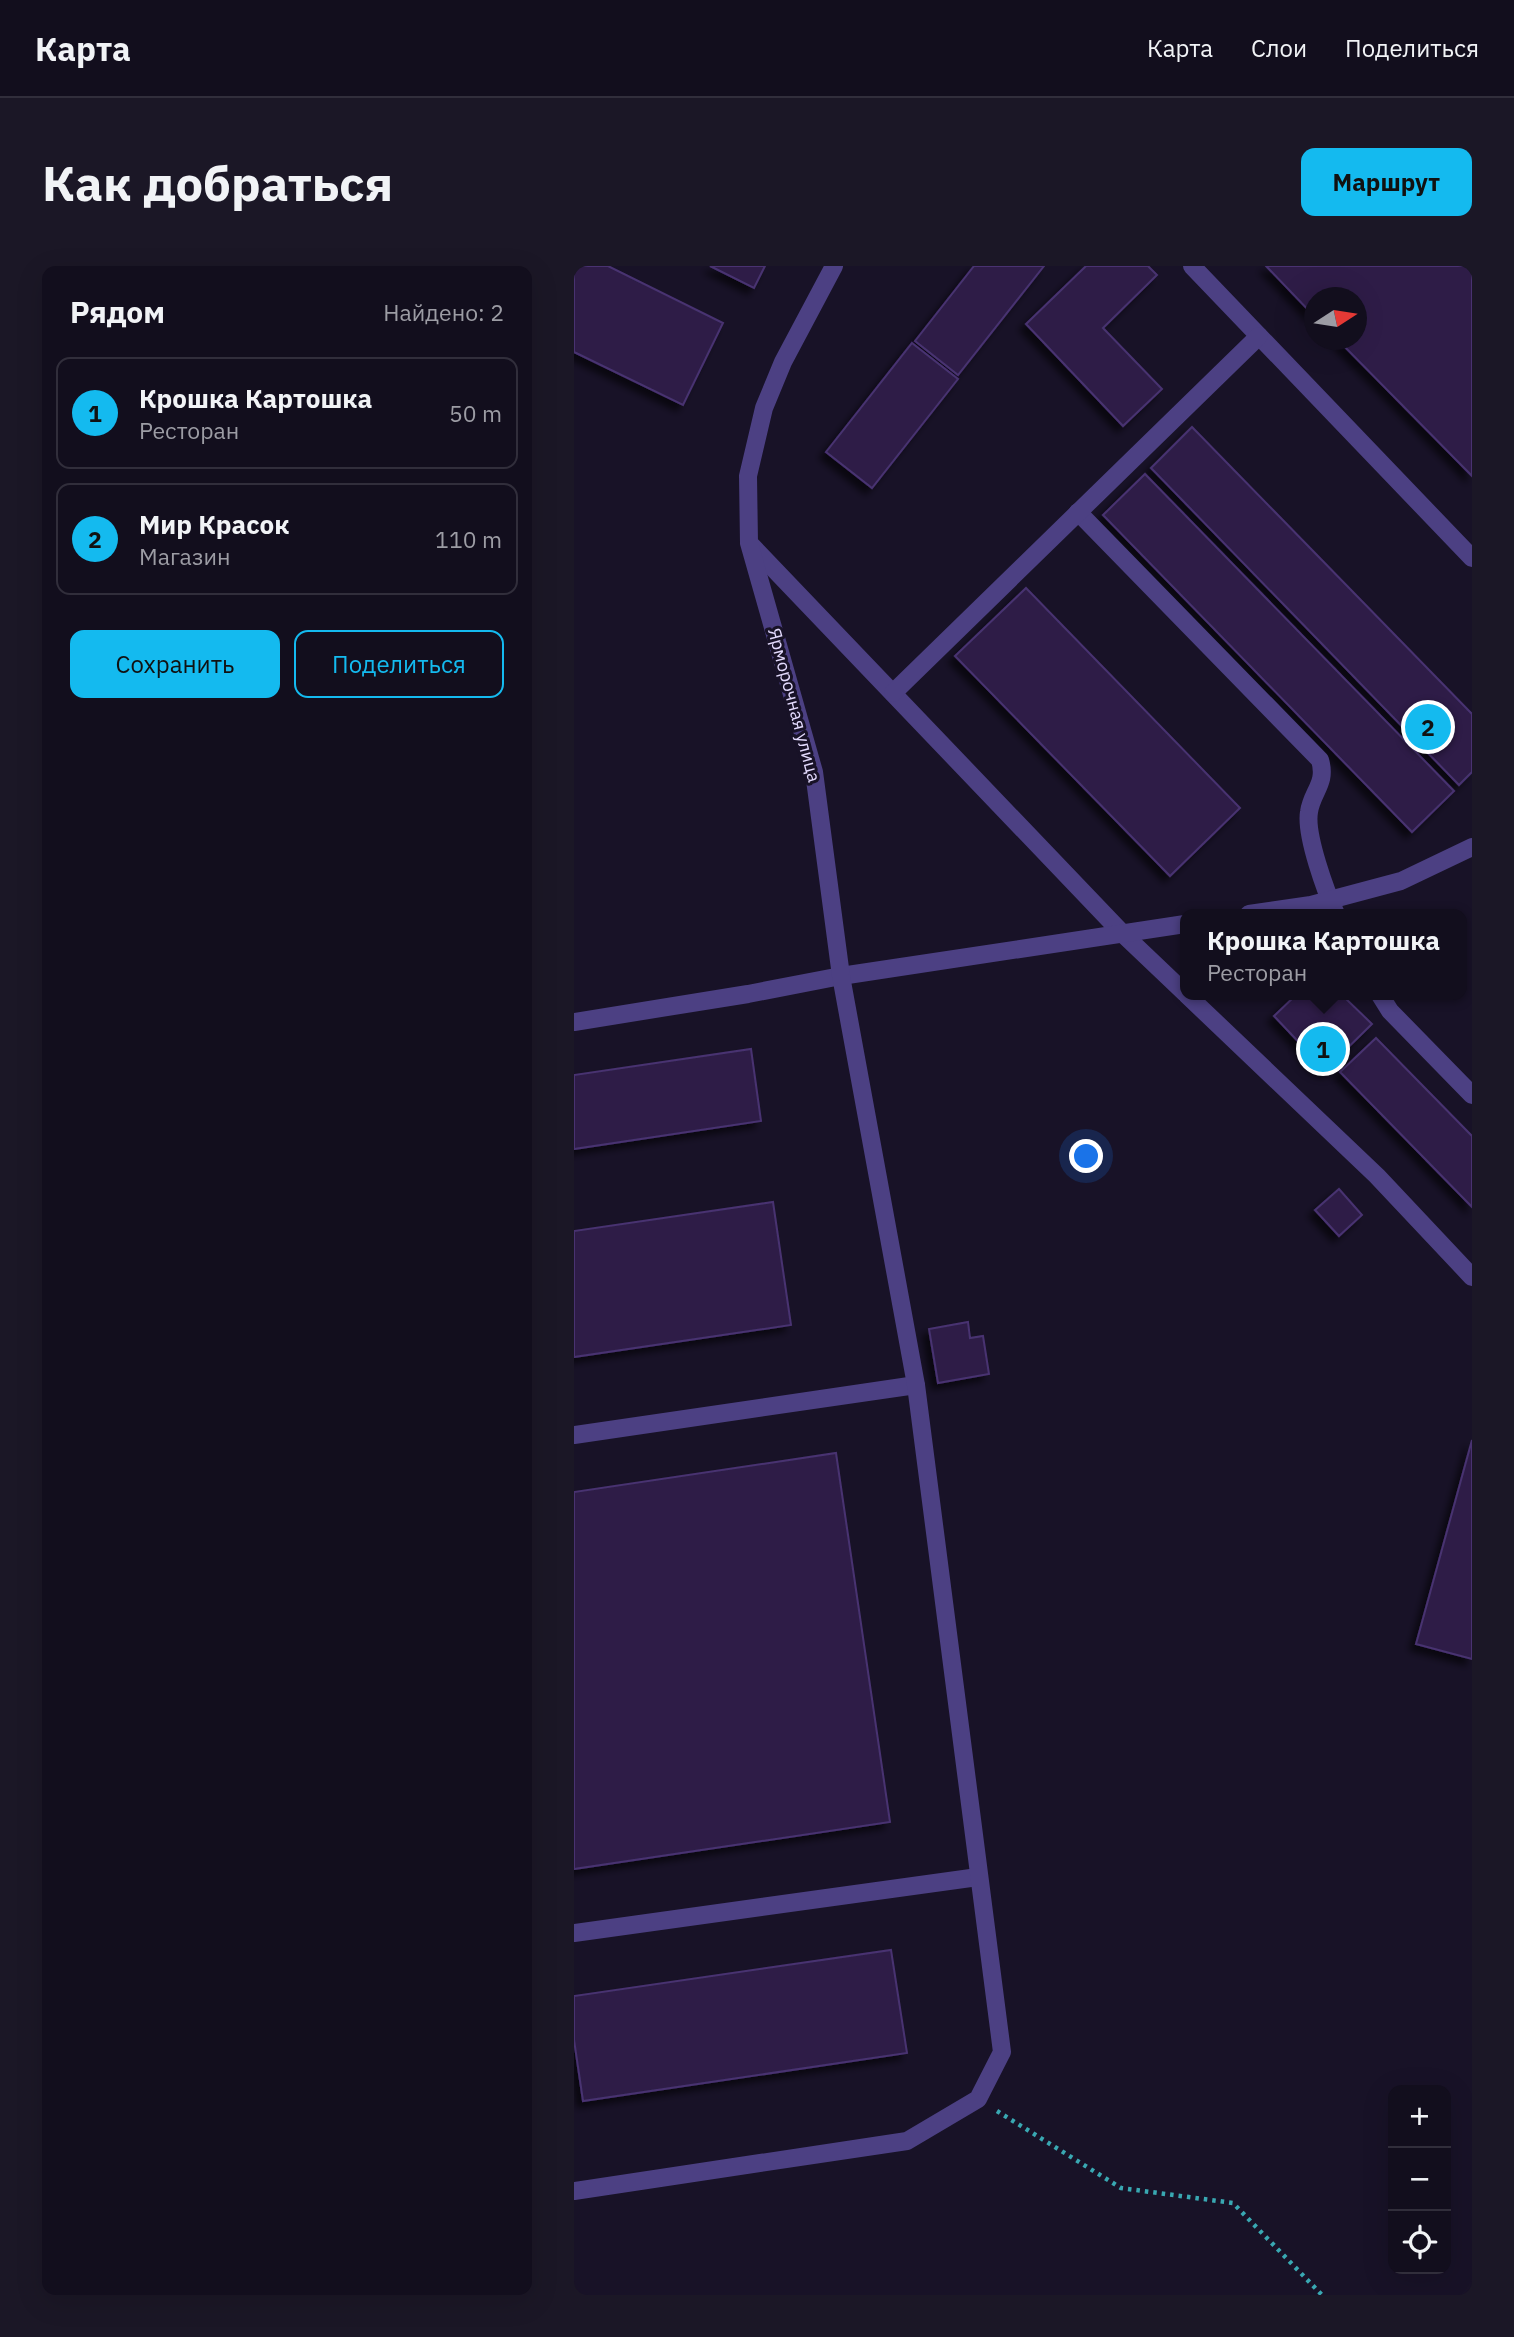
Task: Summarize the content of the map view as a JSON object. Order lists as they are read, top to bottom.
{
  "streets": {
    "lane": ["Ярморочная улица"]
  },
  "north": "right",
  "page": {
    "header": "Карта",
    "nav": ["Карта", "Слои", "Поделиться"],
    "buttons": [
      "Маршрут",
      ["Сохранить", "Поделиться"]
    ],
    "title": "Как добраться",
    "heading": ["Рядом", "Найдено: 2"],
    "list": [
      {
        "mark": "1",
        "name": "Крошка Картошка",
        "note": "Ресторан",
        "value": "50 m"
      },
      {
        "mark": "2",
        "name": "Мир Красок",
        "note": "Магазин",
        "value": "110 m"
      }
    ],
    "pins": ["2", "1"],
    "popup": ["Крошка Картошка", "Ресторан"],
    "map_buttons": ["+", "−"]
  }
}
